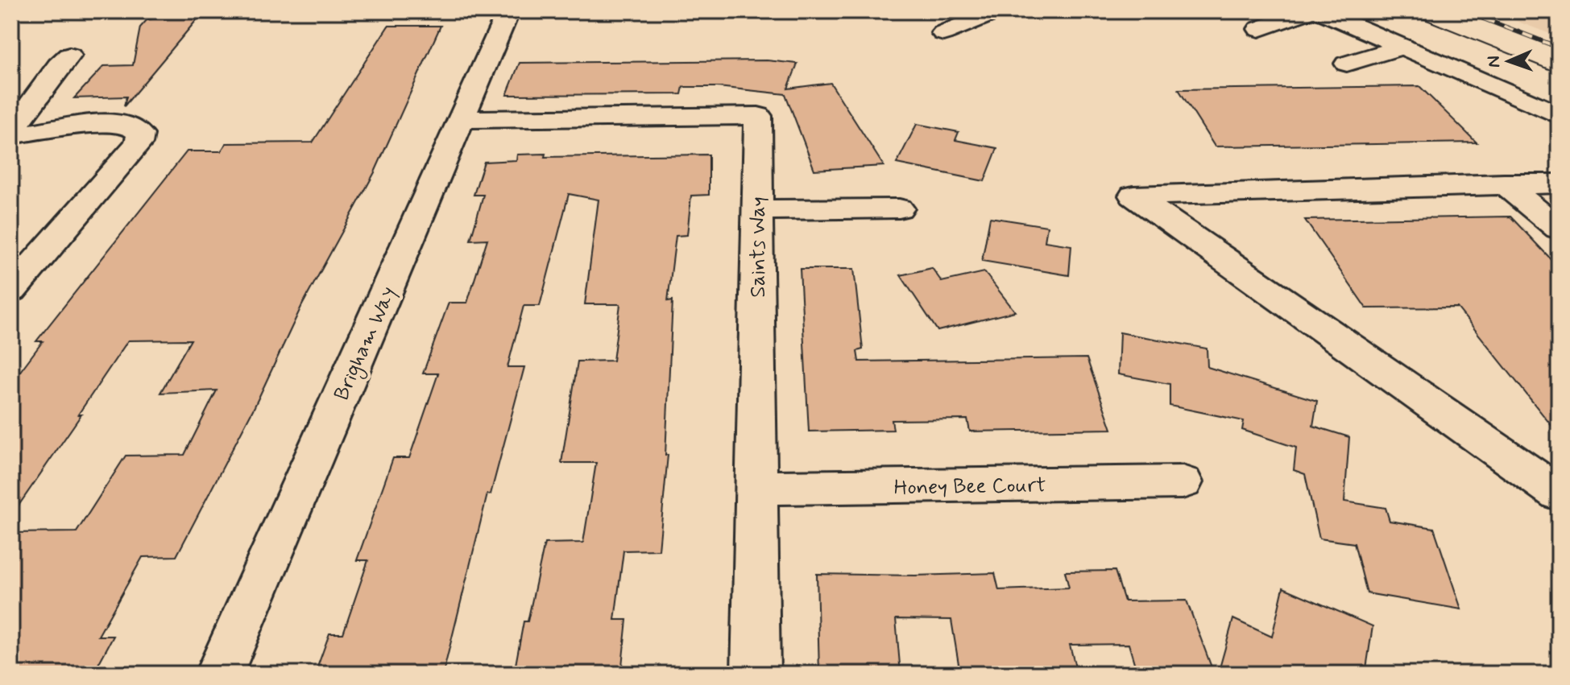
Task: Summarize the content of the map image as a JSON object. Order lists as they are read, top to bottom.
{
  "streets": {
    "street": ["Saints Way", "Brigham Way", "Honey Bee Court"]
  },
  "crossings": [
    ["Saints Way", "Brigham Way"],
    ["Saints Way", "Honey Bee Court"]
  ],
  "north": "left"
}
